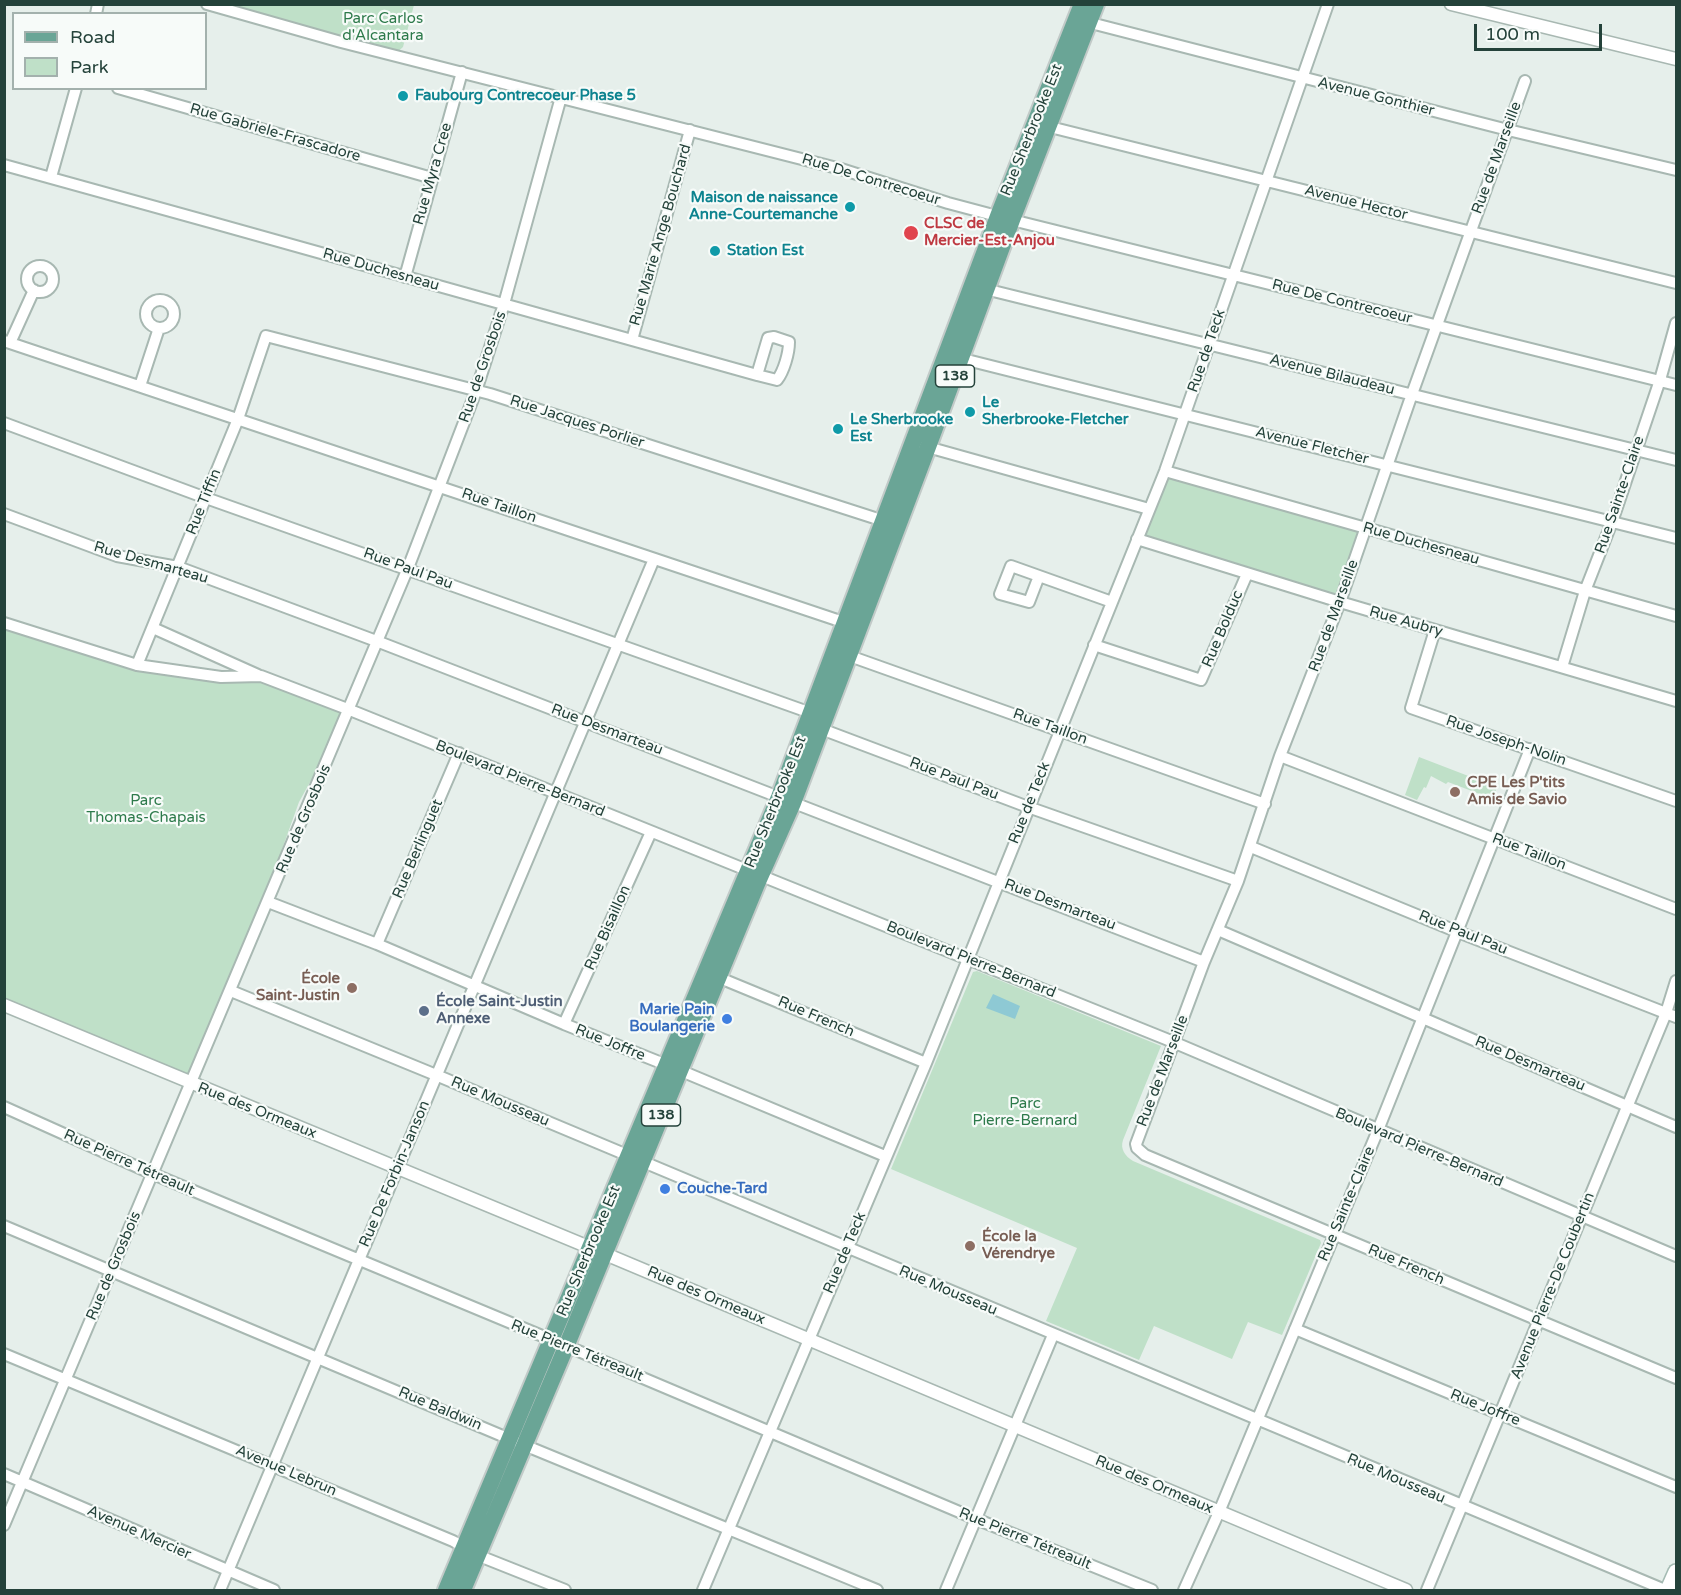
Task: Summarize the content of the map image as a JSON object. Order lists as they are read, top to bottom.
{
  "streets": {
    "main road": ["Rue Sherbrooke Est", "138"],
    "street": [
      "Avenue Gonthier",
      "Rue Gabriele-Frascadore",
      "Rue de Marseille",
      "Rue Myra Cree",
      "Rue De Contrecoeur",
      "Avenue Hector",
      "Rue Marie Ange Bouchard",
      "Rue Duchesneau",
      "Rue de Teck",
      "Rue de Grosbois",
      "Avenue Bilaudeau",
      "Rue Jacques Porlier",
      "Avenue Fletcher",
      "Rue Sainte-Claire",
      "Rue Tiffin",
      "Rue Taillon",
      "Rue Desmarteau",
      "Rue Paul Pau",
      "Rue Aubry",
      "Rue Bolduc",
      "Rue Joseph-Nolin",
      "Boulevard Pierre-Bernard",
      "Rue Berlinguet",
      "Rue Bisaillon",
      "Rue French",
      "Rue Joffre",
      "Rue Mousseau",
      "Rue des Ormeaux",
      "Rue Pierre Tétreault",
      "Rue De Forbin-Janson",
      "Avenue Pierre-De Coubertin",
      "Rue Baldwin",
      "Avenue Lebrun",
      "Avenue Mercier"
    ]
  },
  "crossings": [
    ["Avenue Gonthier", "Rue Sherbrooke Est"],
    ["Avenue Gonthier", "Rue de Marseille"],
    ["Avenue Gonthier", "Rue de Teck"],
    ["Rue Sherbrooke Est", "Rue De Contrecoeur"],
    ["Rue Sherbrooke Est", "Avenue Hector"],
    ["Rue Sherbrooke Est", "Avenue Bilaudeau"],
    ["Rue Sherbrooke Est", "Rue Jacques Porlier"],
    ["Rue Sherbrooke Est", "Avenue Fletcher"],
    ["Rue Sherbrooke Est", "Rue Taillon"],
    ["Rue Sherbrooke Est", "Rue Desmarteau"],
    ["Rue Sherbrooke Est", "Rue Paul Pau"],
    ["Rue Sherbrooke Est", "Boulevard Pierre-Bernard"],
    ["Rue Sherbrooke Est", "Rue French"],
    ["Rue Sherbrooke Est", "Rue Joffre"],
    ["Rue Sherbrooke Est", "Rue Mousseau"],
    ["Rue Sherbrooke Est", "Rue des Ormeaux"],
    ["Rue Sherbrooke Est", "Rue Pierre Tétreault"],
    ["Rue Sherbrooke Est", "Rue Baldwin"],
    ["Rue Sherbrooke Est", "Avenue Lebrun"],
    ["Rue Gabriele-Frascadore", "Rue Myra Cree"],
    ["Rue de Marseille", "Rue De Contrecoeur"],
    ["Rue de Marseille", "Avenue Hector"],
    ["Rue de Marseille", "Rue Duchesneau"],
    ["Rue de Marseille", "Avenue Bilaudeau"],
    ["Rue de Marseille", "Avenue Fletcher"],
    ["Rue de Marseille", "Rue Taillon"],
    ["Rue de Marseille", "Rue Desmarteau"],
    ["Rue de Marseille", "Rue Paul Pau"],
    ["Rue de Marseille", "Rue Aubry"],
    ["Rue de Marseille", "Boulevard Pierre-Bernard"],
    ["Rue de Marseille", "Rue French"],
    ["Rue Myra Cree", "Rue De Contrecoeur"],
    ["Rue Myra Cree", "Rue Duchesneau"],
    ["Rue De Contrecoeur", "Rue Marie Ange Bouchard"],
    ["Rue De Contrecoeur", "Rue de Teck"],
    ["Rue De Contrecoeur", "Rue de Grosbois"],
    ["Rue De Contrecoeur", "Rue Sainte-Claire"],
    ["Avenue Hector", "Rue de Teck"],
    ["Rue Marie Ange Bouchard", "Rue Duchesneau"],
    ["Rue Duchesneau", "Rue de Teck"],
    ["Rue Duchesneau", "Rue de Grosbois"],
    ["Rue Duchesneau", "Rue Sainte-Claire"],
    ["Rue de Teck", "Avenue Bilaudeau"],
    ["Rue de Teck", "Avenue Fletcher"],
    ["Rue de Teck", "Rue Taillon"],
    ["Rue de Teck", "Rue Desmarteau"],
    ["Rue de Teck", "Rue Paul Pau"],
    ["Rue de Teck", "Rue Aubry"],
    ["Rue de Teck", "Rue Bolduc"],
    ["Rue de Teck", "Boulevard Pierre-Bernard"],
    ["Rue de Teck", "Rue French"],
    ["Rue de Teck", "Rue Joffre"],
    ["Rue de Teck", "Rue Mousseau"],
    ["Rue de Teck", "Rue des Ormeaux"],
    ["Rue de Teck", "Rue Pierre Tétreault"],
    ["Rue de Teck", "Rue Baldwin"],
    ["Rue de Grosbois", "Rue Jacques Porlier"],
    ["Rue de Grosbois", "Rue Taillon"],
    ["Rue de Grosbois", "Rue Desmarteau"],
    ["Rue de Grosbois", "Rue Paul Pau"],
    ["Rue de Grosbois", "Boulevard Pierre-Bernard"],
    ["Rue de Grosbois", "Rue Joffre"],
    ["Rue de Grosbois", "Rue Mousseau"],
    ["Rue de Grosbois", "Rue des Ormeaux"],
    ["Rue de Grosbois", "Rue Pierre Tétreault"],
    ["Rue de Grosbois", "Rue Baldwin"],
    ["Rue de Grosbois", "Avenue Lebrun"],
    ["Rue de Grosbois", "Avenue Mercier"],
    ["Avenue Bilaudeau", "Rue Sainte-Claire"],
    ["Rue Jacques Porlier", "Rue Tiffin"],
    ["Avenue Fletcher", "Rue Sainte-Claire"],
    ["Rue Sainte-Claire", "Rue Taillon"],
    ["Rue Sainte-Claire", "Rue Desmarteau"],
    ["Rue Sainte-Claire", "Rue Paul Pau"],
    ["Rue Sainte-Claire", "Rue Aubry"],
    ["Rue Sainte-Claire", "Rue Joseph-Nolin"],
    ["Rue Sainte-Claire", "Boulevard Pierre-Bernard"],
    ["Rue Sainte-Claire", "Rue French"],
    ["Rue Sainte-Claire", "Rue Joffre"],
    ["Rue Sainte-Claire", "Rue Mousseau"],
    ["Rue Sainte-Claire", "Rue des Ormeaux"],
    ["Rue Tiffin", "Rue Taillon"],
    ["Rue Tiffin", "Rue Desmarteau"],
    ["Rue Tiffin", "Rue Paul Pau"],
    ["Rue Tiffin", "Boulevard Pierre-Bernard"],
    ["Rue Taillon", "Rue De Forbin-Janson"],
    ["Rue Desmarteau", "Rue De Forbin-Janson"],
    ["Rue Desmarteau", "Avenue Pierre-De Coubertin"],
    ["Rue Paul Pau", "Rue De Forbin-Janson"],
    ["Rue Paul Pau", "Avenue Pierre-De Coubertin"],
    ["Rue Aubry", "Rue Bolduc"],
    ["Rue Aubry", "Rue Joseph-Nolin"],
    ["Boulevard Pierre-Bernard", "Rue Berlinguet"],
    ["Boulevard Pierre-Bernard", "Rue Bisaillon"],
    ["Boulevard Pierre-Bernard", "Rue De Forbin-Janson"],
    ["Boulevard Pierre-Bernard", "Avenue Pierre-De Coubertin"],
    ["Rue Berlinguet", "Rue Joffre"],
    ["Rue Bisaillon", "Rue Joffre"],
    ["Rue French", "Avenue Pierre-De Coubertin"],
    ["Rue Joffre", "Rue De Forbin-Janson"],
    ["Rue Joffre", "Avenue Pierre-De Coubertin"],
    ["Rue Mousseau", "Rue De Forbin-Janson"],
    ["Rue Mousseau", "Avenue Pierre-De Coubertin"],
    ["Rue des Ormeaux", "Rue De Forbin-Janson"],
    ["Rue Pierre Tétreault", "Rue De Forbin-Janson"],
    ["Rue De Forbin-Janson", "Rue Baldwin"],
    ["Rue De Forbin-Janson", "Avenue Lebrun"],
    ["Rue De Forbin-Janson", "Avenue Mercier"]
  ],
  "parks": ["Parc Carlos d'Alcantara", "Parc Thomas-Chapais", "Parc Pierre-Bernard"],
  "places": [
    "Faubourg Contrecoeur Phase 5",
    "Maison de naissance Anne-Courtemanche",
    "CLSC de Mercier-Est-Anjou",
    "Station Est",
    "Le Sherbrooke-Fletcher",
    "Le Sherbrooke Est",
    "CPE Les P'tits Amis de Savio",
    "École Saint-Justin",
    "École Saint-Justin Annexe",
    "Marie Pain Boulangerie",
    "Couche-Tard",
    "École la Vérendrye"
  ],
  "legend": ["Road", "Park"],
  "scale_bar": "100 m"
}
